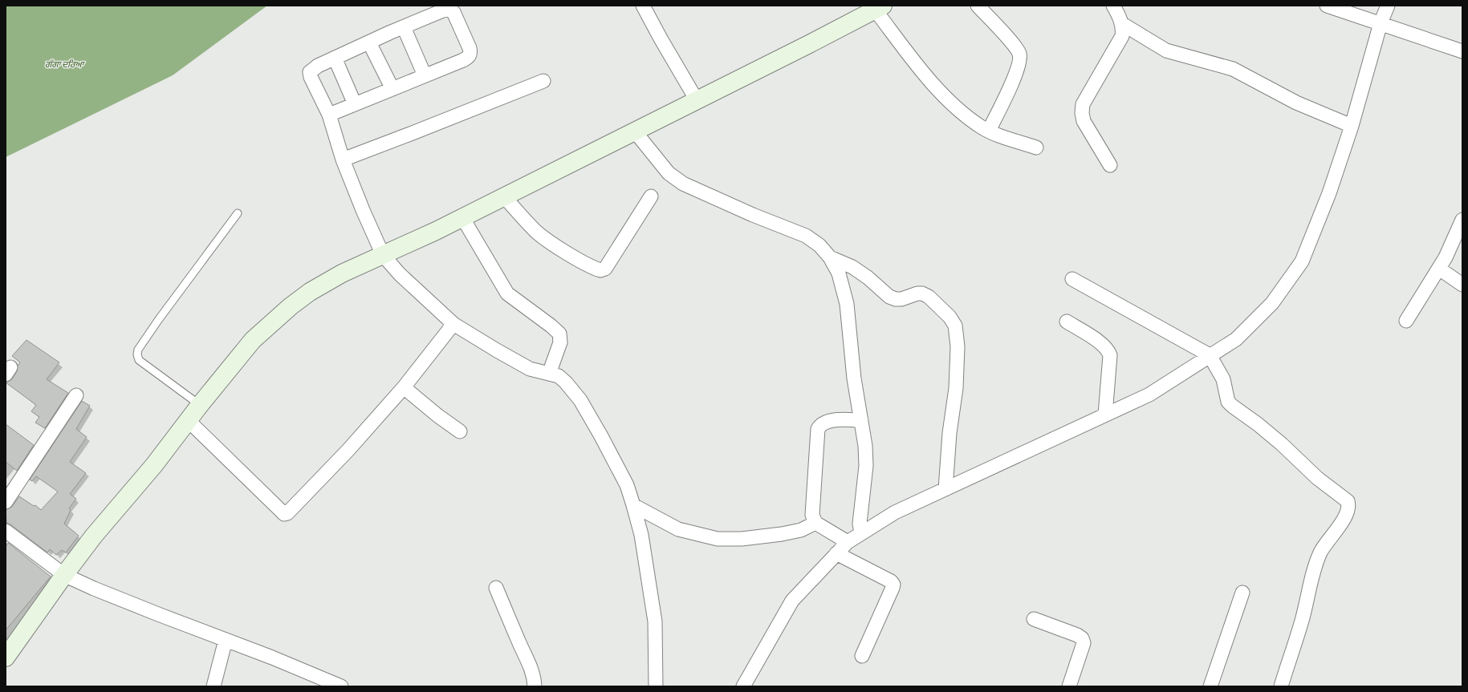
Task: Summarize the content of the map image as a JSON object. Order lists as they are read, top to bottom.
{
  "water": ["ਗੰਗਾ ਦਰਿਆ"]
}
